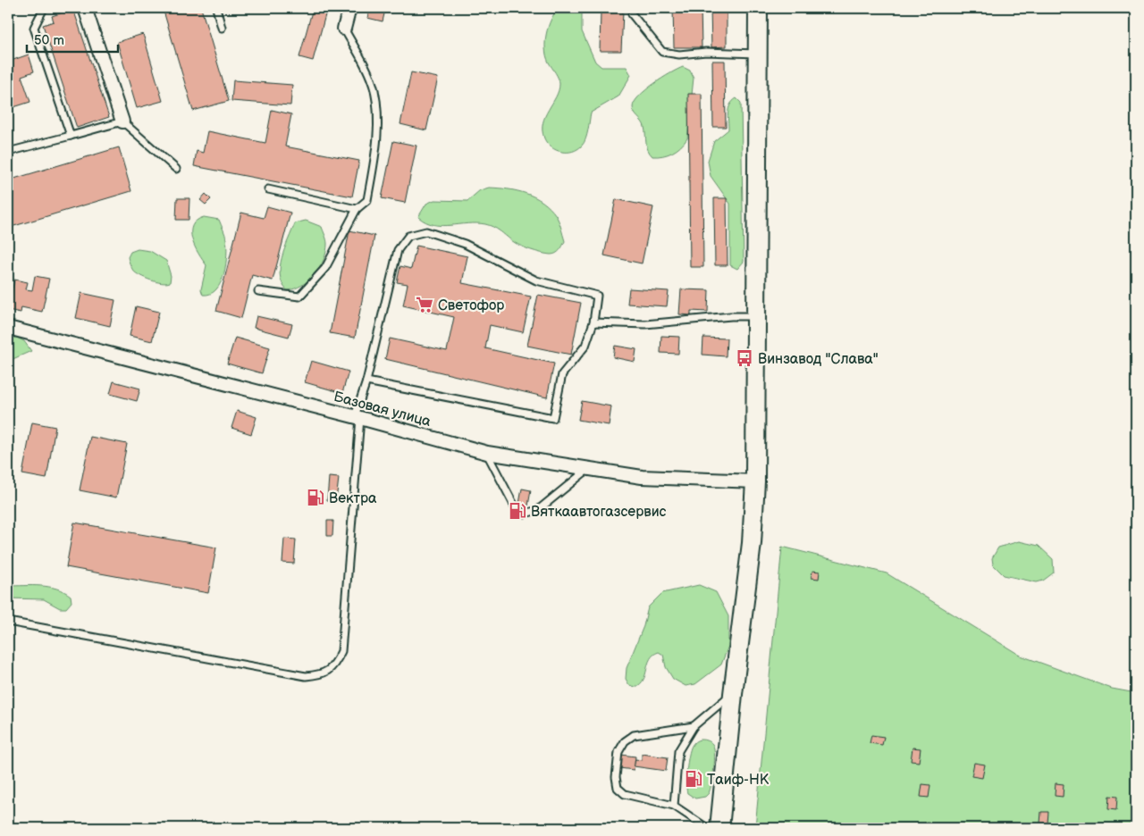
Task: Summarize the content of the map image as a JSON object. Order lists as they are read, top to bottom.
{
  "streets": {
    "street": ["Базовая улица"]
  },
  "places": {
    "supermarket": ["Светофор"],
    "bus stop": ["Винзавод \"Слава\""],
    "fuel station": ["Вектра", "Вяткаавтогазсервис", "Таиф-НК"]
  },
  "scale_bar": "50 m"
}
